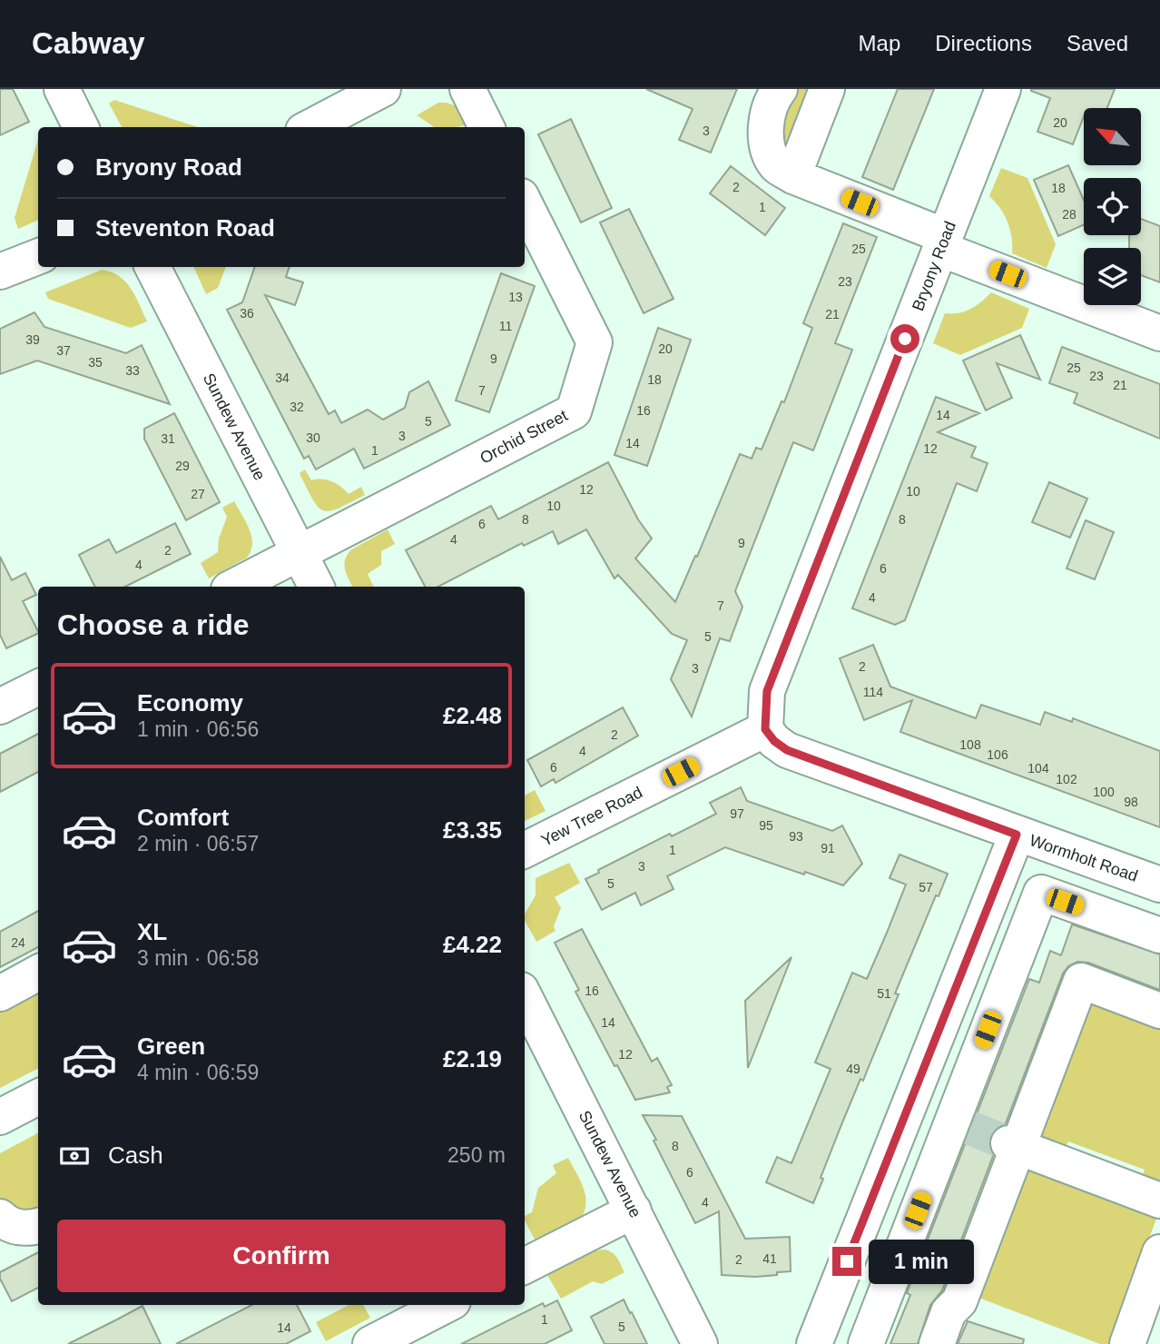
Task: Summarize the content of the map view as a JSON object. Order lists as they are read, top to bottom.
{
  "streets": {
    "street": [
      "Bryony Road",
      "Sundew Avenue",
      "Orchid Street",
      "Yew Tree Road",
      "Wormholt Road"
    ]
  },
  "crossings": [
    ["Bryony Road", "Yew Tree Road"],
    ["Bryony Road", "Wormholt Road"],
    ["Sundew Avenue", "Orchid Street"],
    ["Yew Tree Road", "Wormholt Road"]
  ],
  "house_numbers": [
    "20",
    "3",
    "2",
    "18",
    "1",
    "28",
    "25",
    "23",
    "13",
    "36",
    "21",
    "11",
    "39",
    "20",
    "37",
    "9",
    "35",
    "25",
    "33",
    "23",
    "34",
    "18",
    "21",
    "7",
    "32",
    "16",
    "14",
    "5",
    "3",
    "30",
    "31",
    "14",
    "12",
    "1",
    "29",
    "12",
    "10",
    "27",
    "10",
    "8",
    "8",
    "6",
    "4",
    "9",
    "2",
    "4",
    "6",
    "4",
    "7",
    "5",
    "2",
    "3",
    "114",
    "2",
    "108",
    "4",
    "106",
    "6",
    "104",
    "102",
    "100",
    "98",
    "97",
    "95",
    "93",
    "91",
    "1",
    "3",
    "5",
    "57",
    "24",
    "16",
    "51",
    "14",
    "12",
    "49",
    "8",
    "6",
    "4",
    "41",
    "2",
    "1",
    "5",
    "14"
  ],
  "north": "top left",
  "page": {
    "header": "Cabway",
    "nav": ["Map", "Directions", "Saved"],
    "banner": ["Bryony Road", "Steventon Road"],
    "heading": "Choose a ride",
    "list": [
      {
        "name": "Economy",
        "note": "1 min · 06:56",
        "value": "£2.48"
      },
      {
        "name": "Comfort",
        "note": "2 min · 06:57",
        "value": "£3.35"
      },
      {
        "name": "XL",
        "note": "3 min · 06:58",
        "value": "£4.22"
      },
      {
        "name": "Green",
        "note": "4 min · 06:59",
        "value": "£2.19"
      }
    ],
    "pay": ["Cash", "250 m"],
    "buttons": "Confirm",
    "bubble": "1 min"
  }
}
